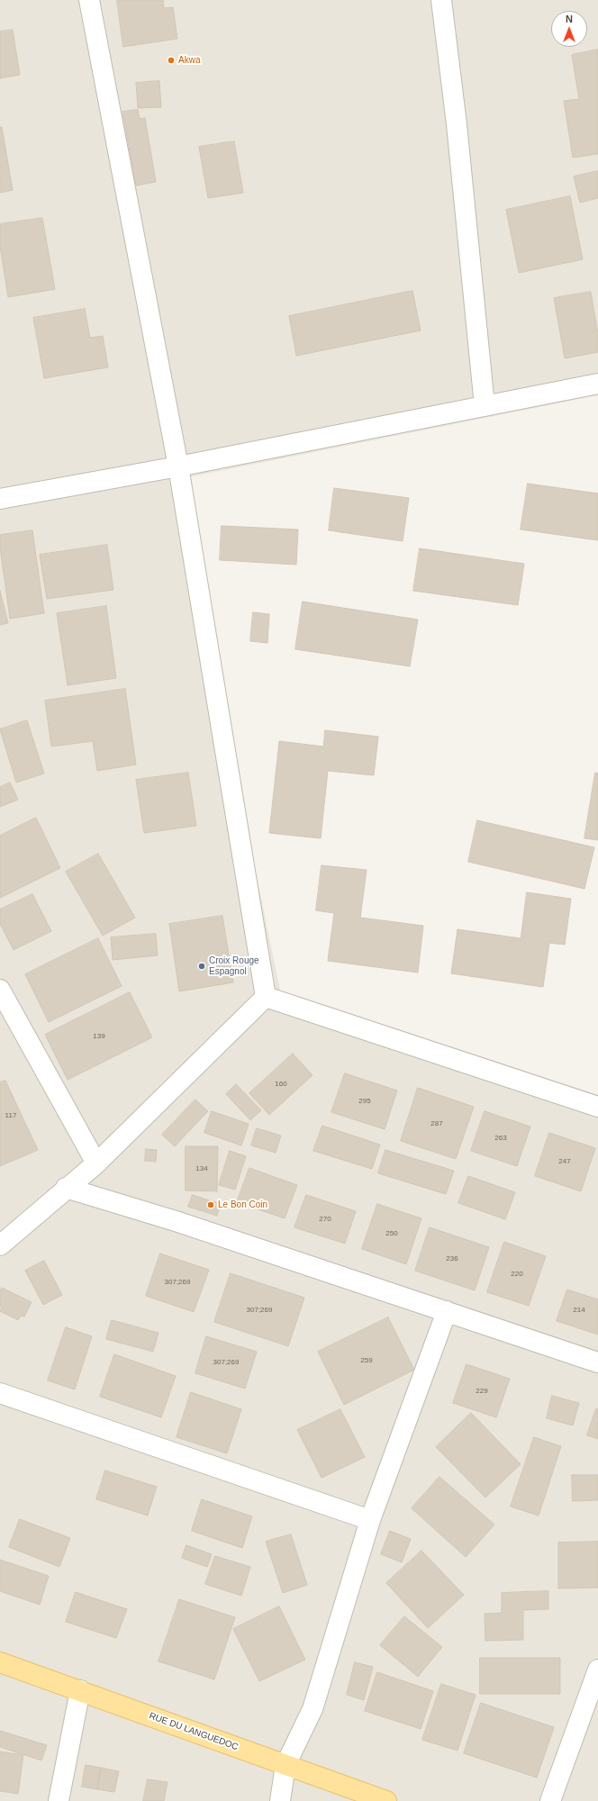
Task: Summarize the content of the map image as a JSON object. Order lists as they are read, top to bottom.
{
  "streets": {
    "main road": ["RUE DU LANGUEDOC"]
  },
  "places": ["Akwa", "Croix Rouge Espagnol", "Le Bon Coin"],
  "house_numbers": [
    "139",
    "160",
    "295",
    "117",
    "287",
    "263",
    "247",
    "134",
    "270",
    "250",
    "236",
    "220",
    "307;269",
    "307;269",
    "214",
    "259",
    "307;269",
    "229"
  ],
  "north": "top"
}
